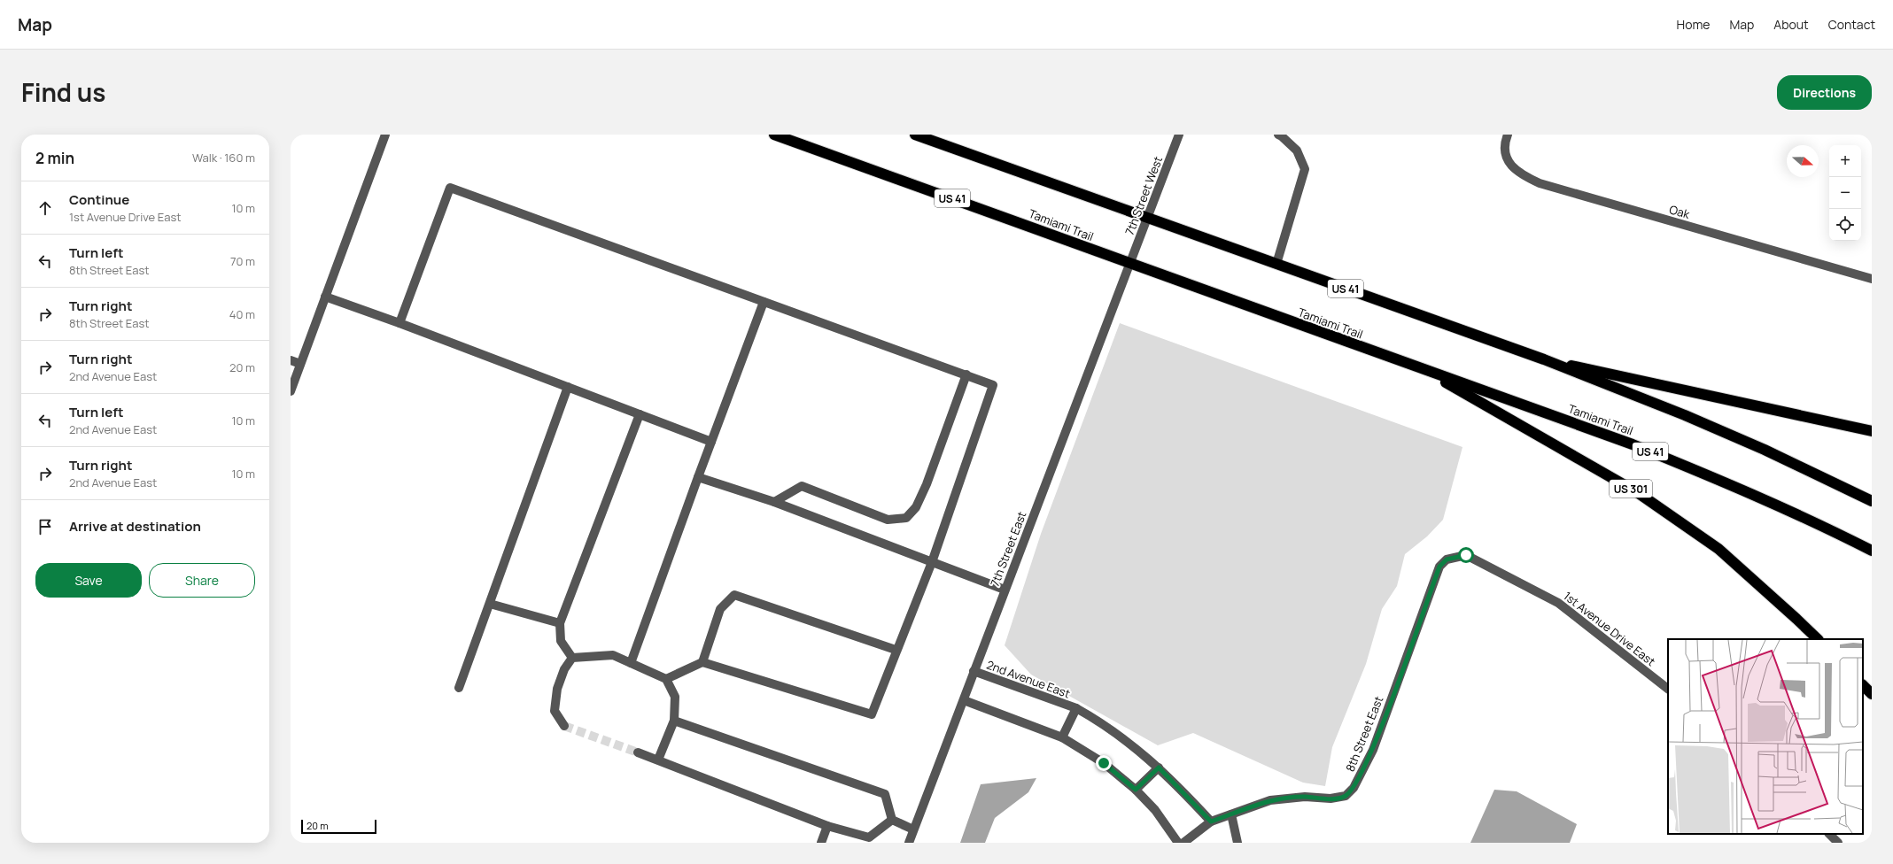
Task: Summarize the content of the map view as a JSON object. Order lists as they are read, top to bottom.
{
  "streets": {
    "highway": ["US 41", "Tamiami Trail", "US 301"],
    "street": [
      "7th Street West",
      "Oak",
      "7th Street East",
      "1st Avenue Drive East",
      "2nd Avenue East",
      "8th Street East"
    ]
  },
  "crossings": [
    ["7th Street West", "US 41"],
    ["7th Street West", "Tamiami Trail"],
    ["7th Street West", "7th Street East"],
    ["Tamiami Trail", "US 301"],
    ["Tamiami Trail", "7th Street East"],
    ["7th Street East", "2nd Avenue East"],
    ["1st Avenue Drive East", "8th Street East"],
    ["2nd Avenue East", "8th Street East"]
  ],
  "scale_bar": "20 m",
  "north": "right",
  "page": {
    "header": "Map",
    "nav": [
      "Home",
      "Map",
      "About",
      "Contact"
    ],
    "title": "Find us",
    "buttons": [
      "Directions",
      ["Save", "Share"]
    ],
    "heading": ["2 min", "Walk · 160 m"],
    "map_buttons": ["+", "−"],
    "list": [
      ["Continue", "1st Avenue Drive East", "10 m"],
      ["Turn left", "8th Street East", "70 m"],
      ["Turn right", "8th Street East", "40 m"],
      ["Turn right", "2nd Avenue East", "20 m"],
      ["Turn left", "2nd Avenue East", "10 m"],
      ["Turn right", "2nd Avenue East", "10 m"],
      "Arrive at destination"
    ],
    "scale": "20 m"
  }
}
